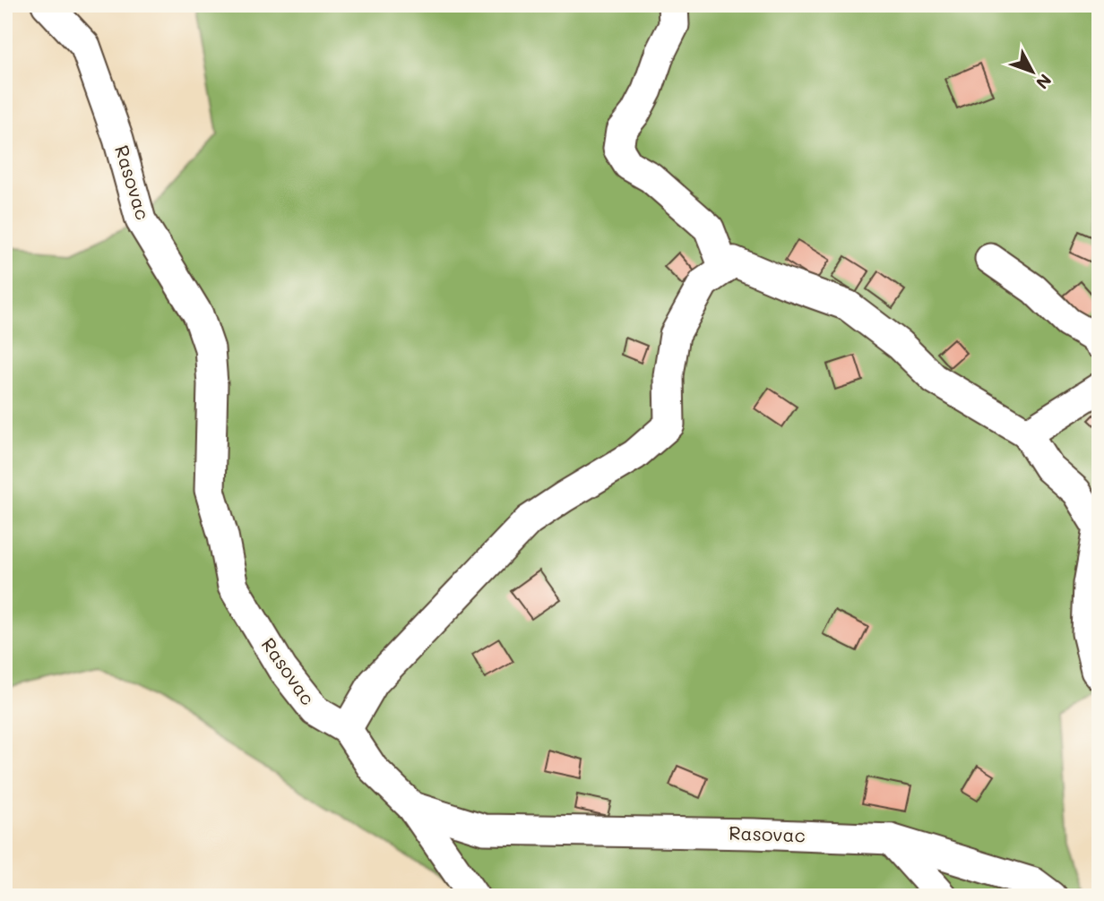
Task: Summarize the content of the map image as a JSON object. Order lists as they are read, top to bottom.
{
  "streets": {
    "street": ["Rasovac"]
  },
  "north": "bottom right"
}
